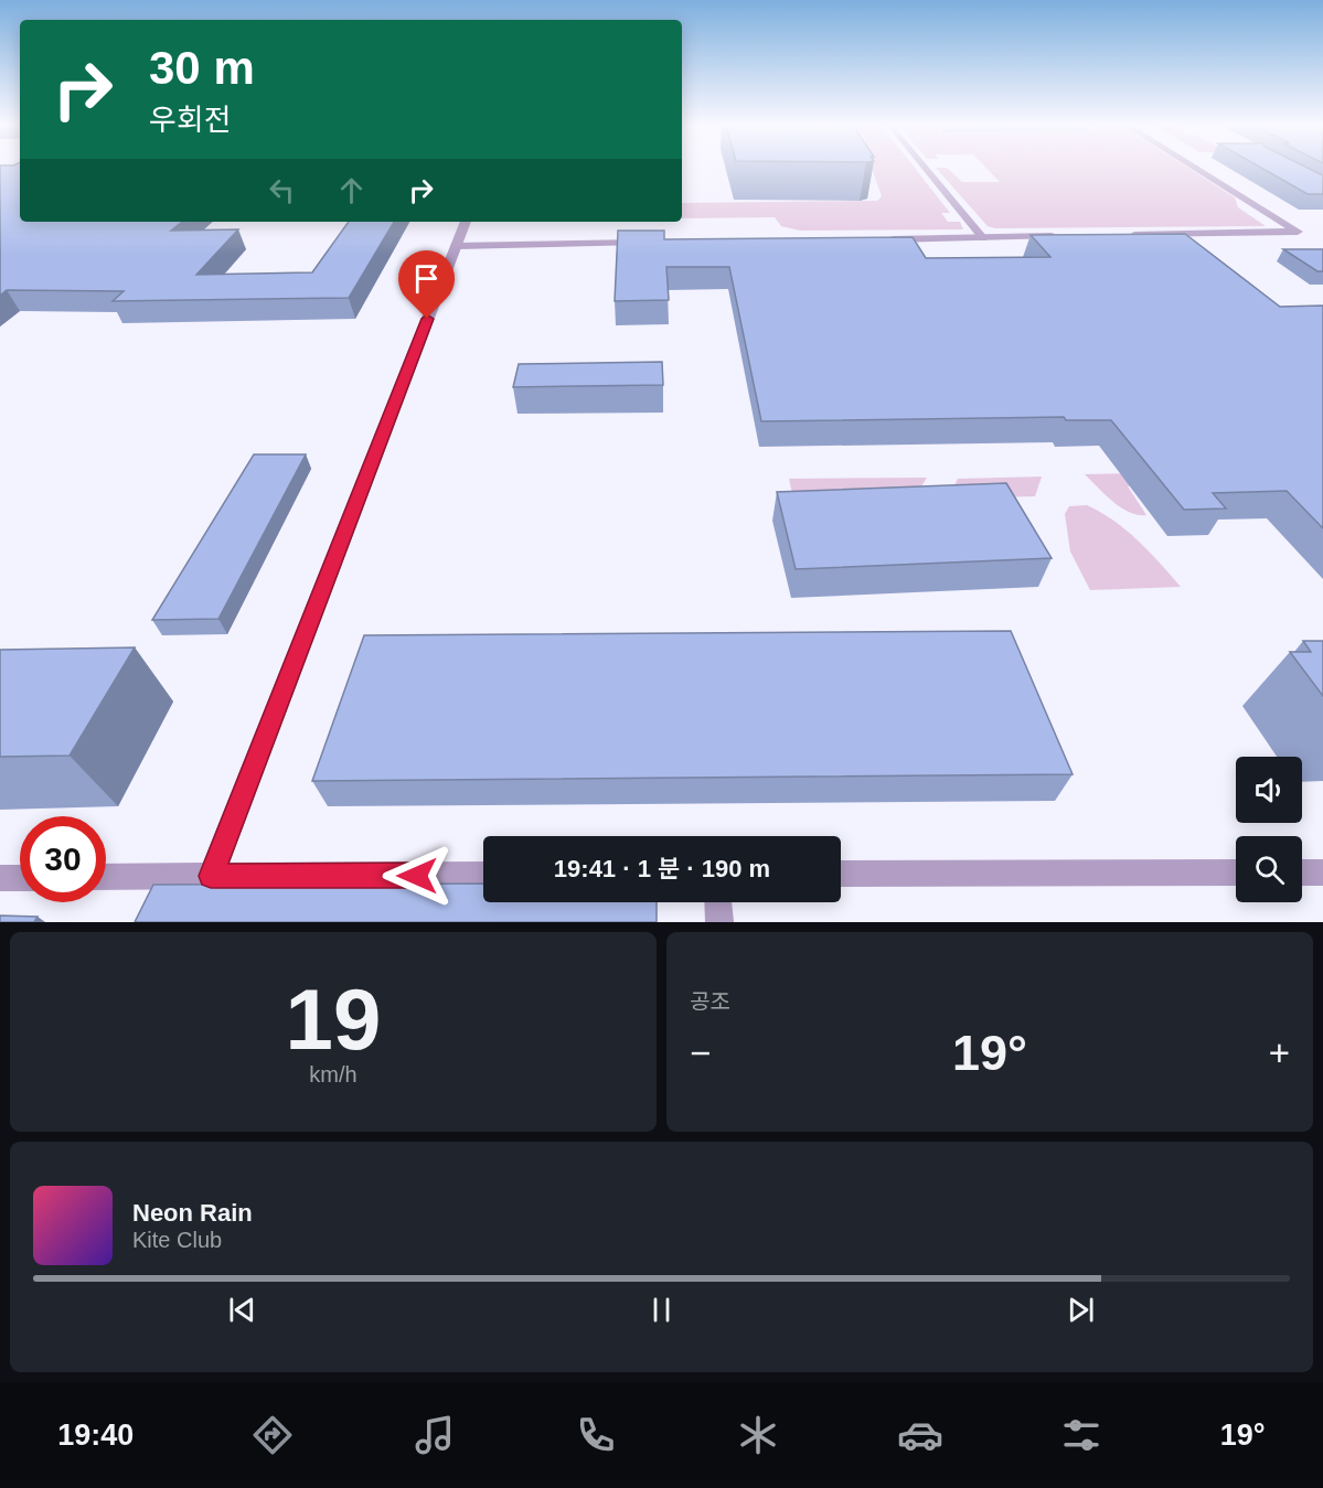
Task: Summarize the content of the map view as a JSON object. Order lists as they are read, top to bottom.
{
  "page": {
    "turn": ["30 m", "우회전"],
    "limit": "30",
    "trip": "19:41 · 1 분 · 190 m",
    "tile": [
      ["19", "km/h"],
      "공조"
    ],
    "heat": ["−", "19°", "+"],
    "song": ["Neon Rain", "Kite Club"],
    "tabs": ["19:40", "19°"]
  }
}
